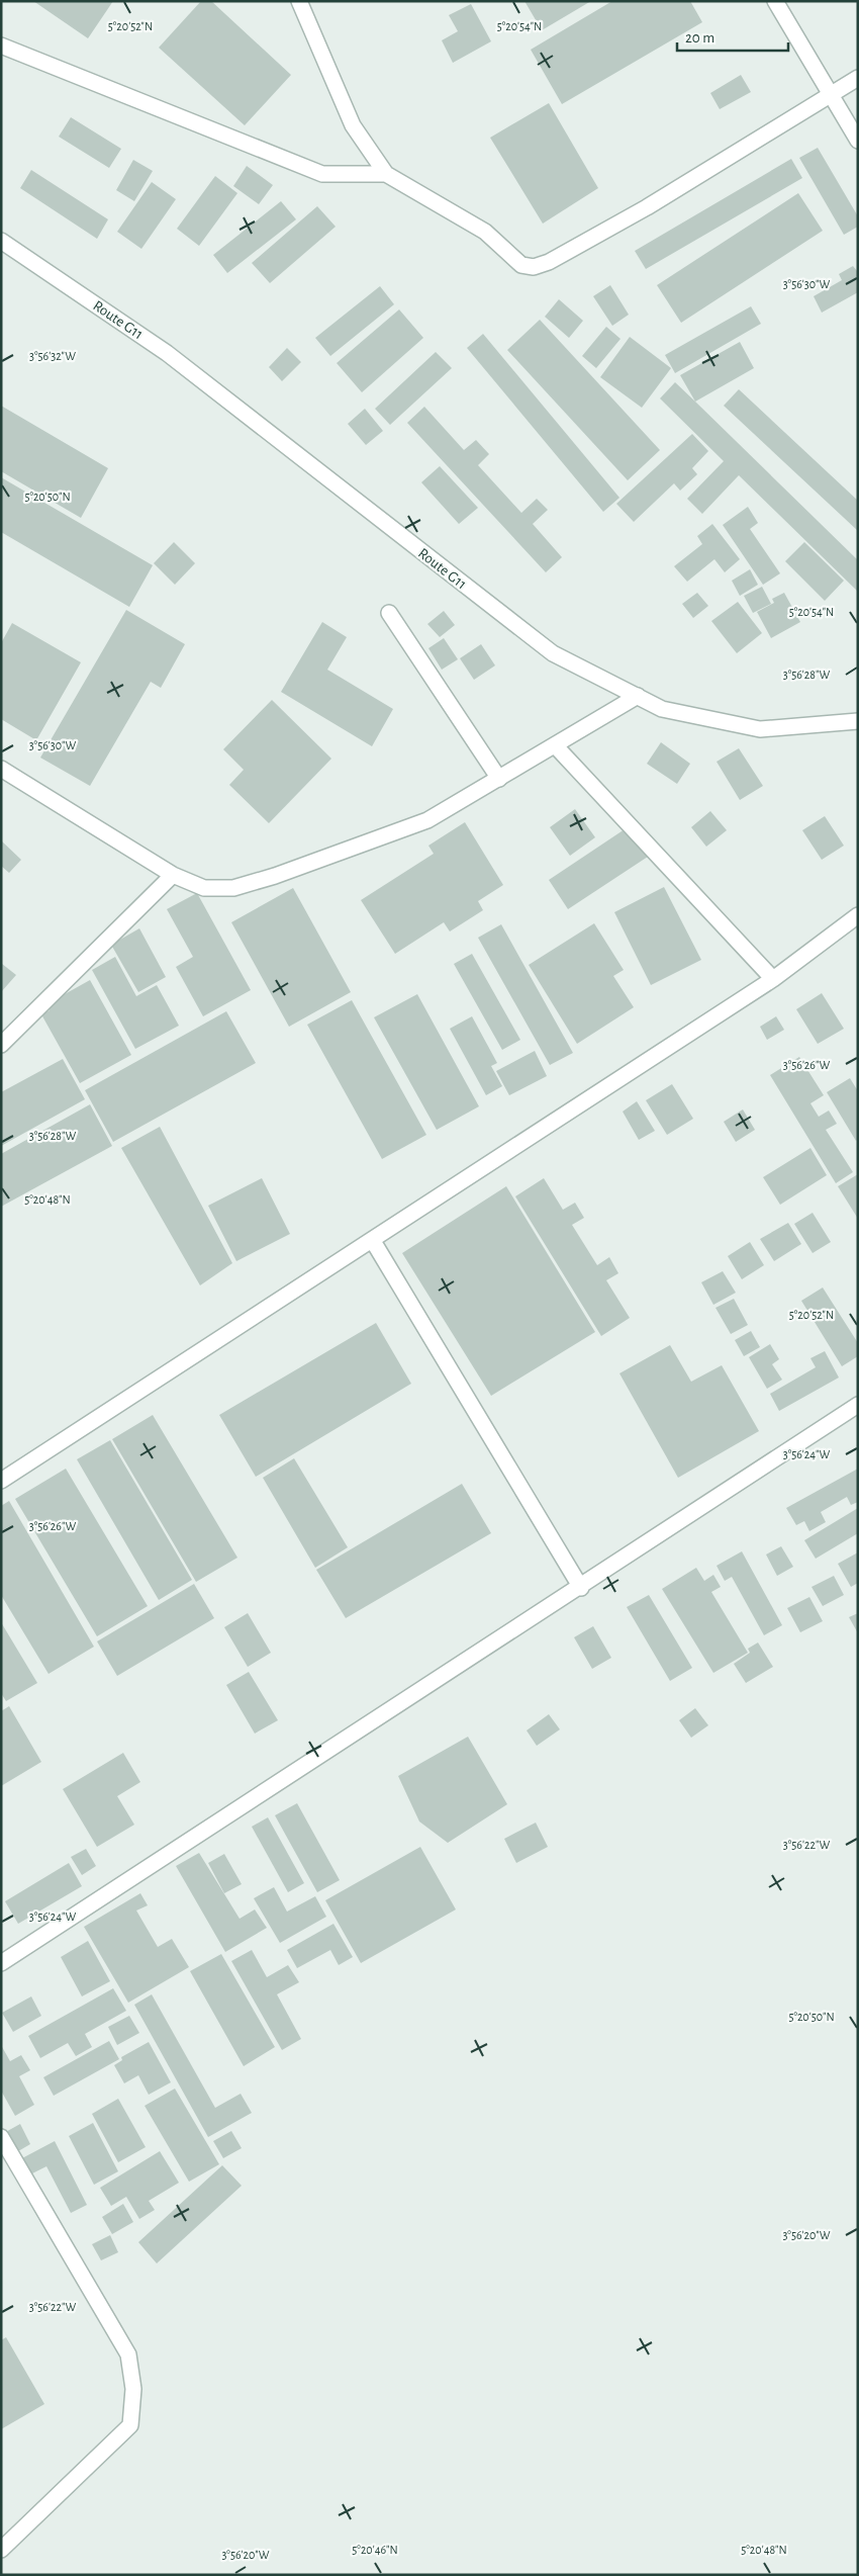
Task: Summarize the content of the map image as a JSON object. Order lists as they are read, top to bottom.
{
  "streets": {
    "street": ["Route G11"]
  },
  "scale_bar": "20 m",
  "coordinates": [
    "5°20'52\"N",
    "5°20'54\"N",
    "3°56'30\"W",
    "3°56'32\"W",
    "5°20'50\"N",
    "3°56'28\"W",
    "3°56'26\"W",
    "5°20'48\"N",
    "3°56'24\"W",
    "3°56'22\"W",
    "3°56'20\"W",
    "5°20'46\"N"
  ]
}
